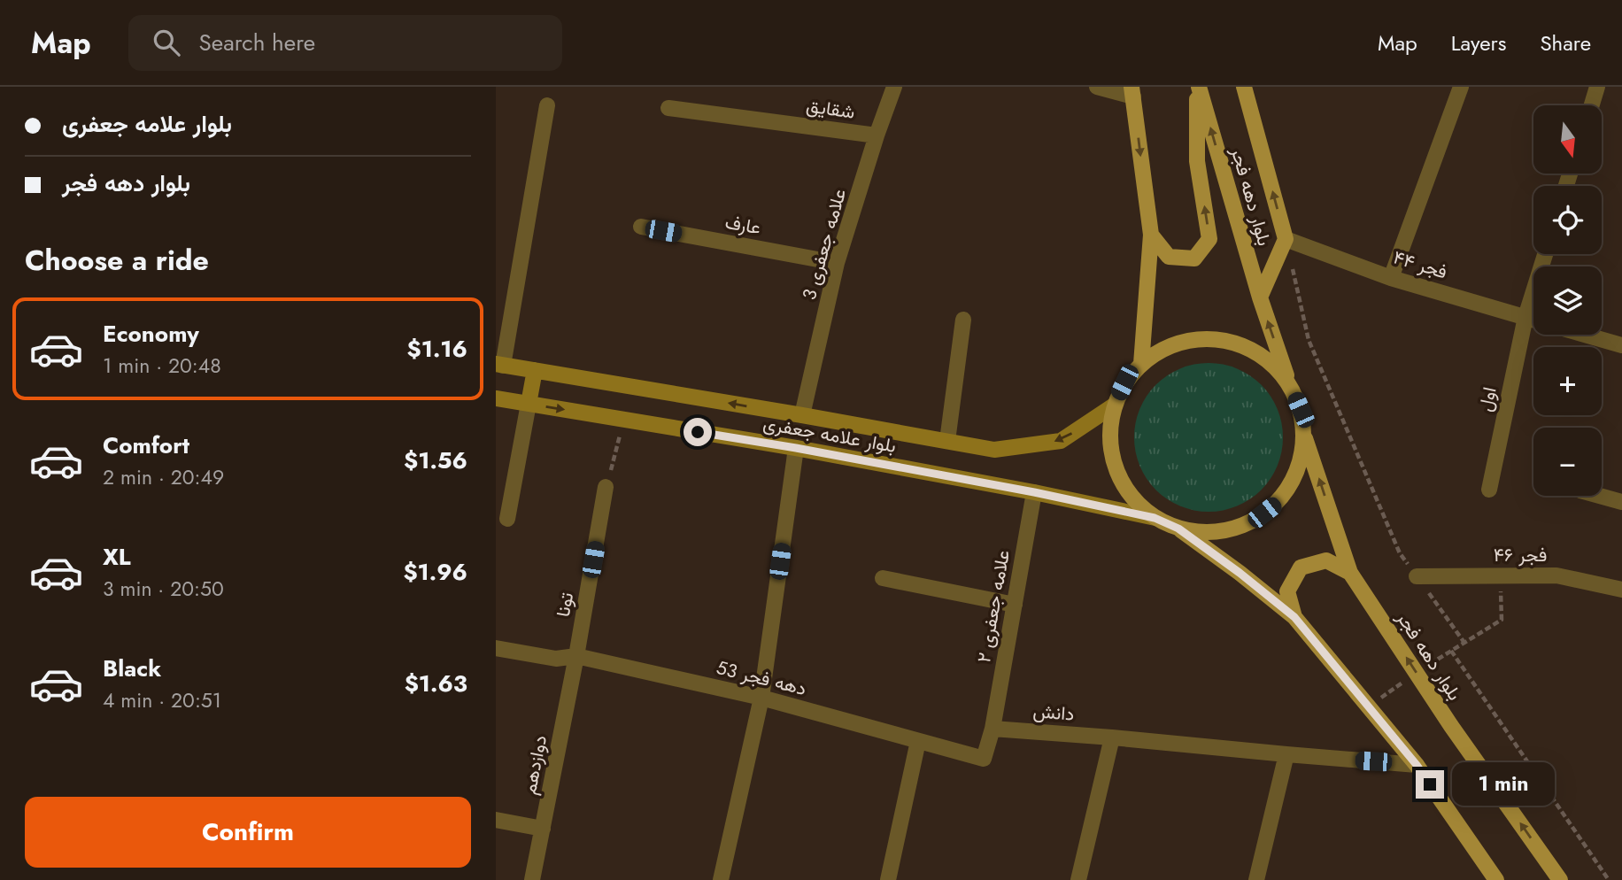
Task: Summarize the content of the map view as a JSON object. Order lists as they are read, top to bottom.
{
  "streets": {
    "main road": ["بلوار دهه فجر", "بلوار علامه جعفری"],
    "street": [
      "شقایق",
      "عارف",
      "علامه جعفری 3",
      "فجر ۴۴",
      "اول",
      "فجر ۴۶",
      "تونا",
      "علامه جعفری ۲",
      "دهه فجر 53",
      "دانش",
      "دوازدهم"
    ]
  },
  "crossings": [
    ["شقایق", "علامه جعفری 3"],
    ["بلوار دهه فجر", "بلوار علامه جعفری"],
    ["عارف", "علامه جعفری 3"],
    ["علامه جعفری 3", "بلوار علامه جعفری"],
    ["فجر ۴۴", "اول"],
    ["بلوار علامه جعفری", "علامه جعفری ۲"],
    ["تونا", "دهه فجر 53"],
    ["تونا", "دوازدهم"],
    ["علامه جعفری ۲", "دهه فجر 53"],
    ["علامه جعفری ۲", "دانش"],
    ["دهه فجر 53", "دانش"],
    ["دهه فجر 53", "دوازدهم"]
  ],
  "north": "bottom",
  "page": {
    "header": "Map",
    "search": "Search here",
    "nav": ["Map", "Layers", "Share"],
    "banner": ["بلوار علامه جعفری", "بلوار دهه فجر"],
    "map_buttons": ["+", "−"],
    "heading": "Choose a ride",
    "list": [
      {
        "name": "Economy",
        "note": "1 min · 20:48",
        "value": "$1.16"
      },
      {
        "name": "Comfort",
        "note": "2 min · 20:49",
        "value": "$1.56"
      },
      {
        "name": "XL",
        "note": "3 min · 20:50",
        "value": "$1.96"
      },
      {
        "name": "Black",
        "note": "4 min · 20:51",
        "value": "$1.63"
      }
    ],
    "bubble": "1 min",
    "buttons": "Confirm"
  }
}
